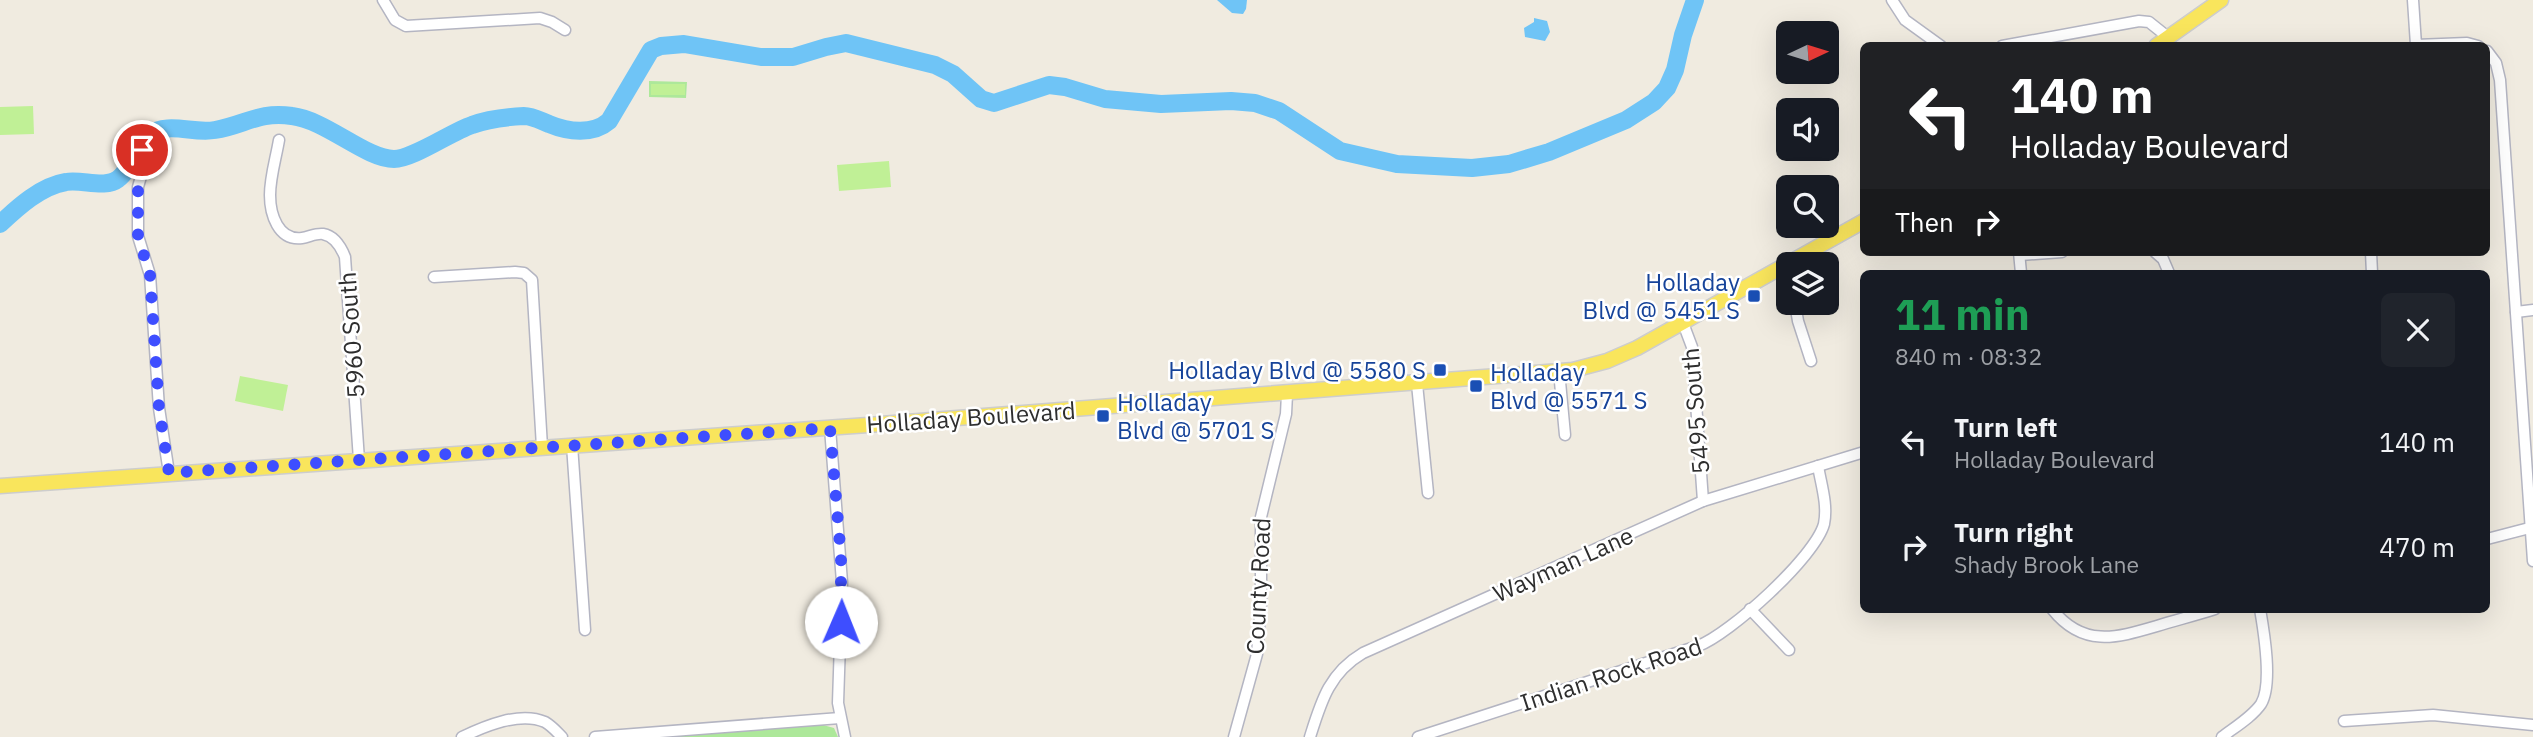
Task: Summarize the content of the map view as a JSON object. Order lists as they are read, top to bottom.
{
  "streets": {
    "main road": ["Holladay Boulevard"],
    "street": [
      "5960 South",
      "5495 South",
      "Wayman Lane",
      "County Road",
      "Indian Rock Road"
    ]
  },
  "crossings": [
    ["5960 South", "Holladay Boulevard"],
    ["5495 South", "Holladay Boulevard"],
    ["5495 South", "Wayman Lane"],
    ["Holladay Boulevard", "County Road"],
    ["Wayman Lane", "Indian Rock Road"]
  ],
  "places": {
    "transit": [
      "Holladay Blvd @ 5451 S",
      "Holladay Blvd @ 5580 S",
      "Holladay Blvd @ 5571 S",
      "Holladay Blvd @ 5701 S"
    ]
  },
  "north": "right",
  "page": {
    "turn": ["140 m", "Holladay Boulevard"],
    "then": "Then",
    "heading": ["11 min", "840 m · 08:32"],
    "list": [
      {
        "name": "Turn left",
        "note": "Holladay Boulevard",
        "value": "140 m"
      },
      {
        "name": "Turn right",
        "note": "Shady Brook Lane",
        "value": "470 m"
      }
    ]
  }
}
